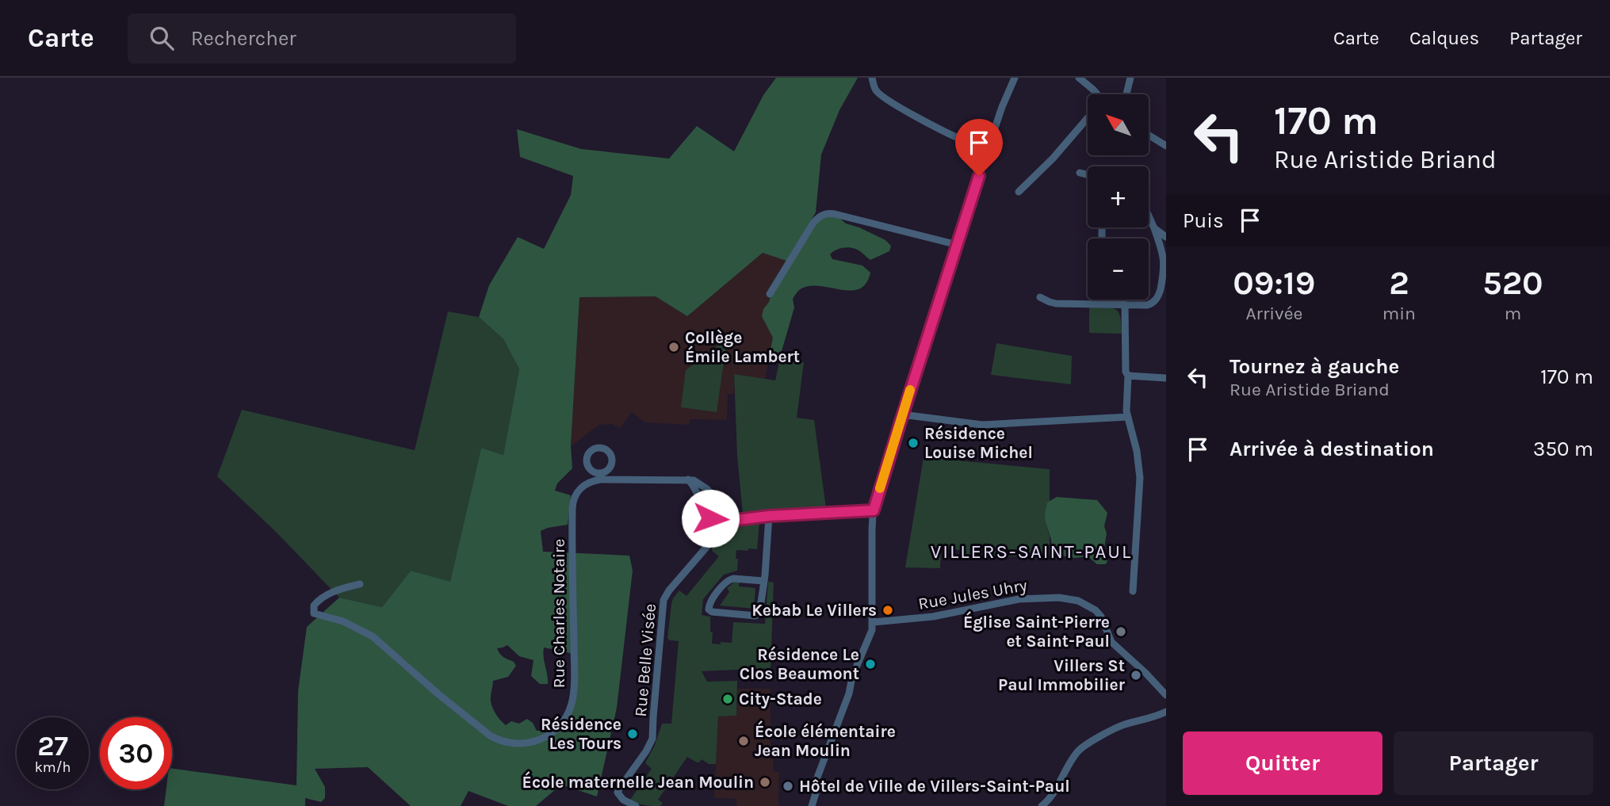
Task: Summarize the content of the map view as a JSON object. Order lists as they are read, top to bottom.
{
  "streets": {
    "street": ["Rue Jules Uhry", "Rue Charles Notaire", "Rue Belle Visée"]
  },
  "crossings": [
    ["Rue Charles Notaire", "Rue Belle Visée"]
  ],
  "districts": ["VILLERS-SAINT-PAUL"],
  "places": [
    "Collège Émile Lambert",
    "Résidence Louise Michel",
    "Kebab Le Villers",
    "Église Saint-Pierre et Saint-Paul",
    "Résidence Le Clos Beaumont",
    "Villers St Paul Immobilier",
    "City-Stade",
    "Résidence Les Tours",
    "École élémentaire Jean Moulin",
    "École maternelle Jean Moulin",
    "Hôtel de Ville de Villers-Saint-Paul"
  ],
  "north": "top left",
  "page": {
    "header": "Carte",
    "search": "Rechercher",
    "nav": ["Carte", "Calques", "Partager"],
    "turn": ["170 m", "Rue Aristide Briand"],
    "map_buttons": ["+", "−"],
    "then": "Puis",
    "eta": [
      "09:19",
      "Arrivée",
      "2",
      "min",
      "520",
      "m"
    ],
    "list": [
      {
        "name": "Tournez à gauche",
        "note": "Rue Aristide Briand",
        "value": "170 m"
      },
      {
        "name": "Arrivée à destination",
        "value": "350 m"
      }
    ],
    "speed": "27 km/h",
    "limit": "30",
    "buttons": ["Quitter", "Partager"]
  }
}
